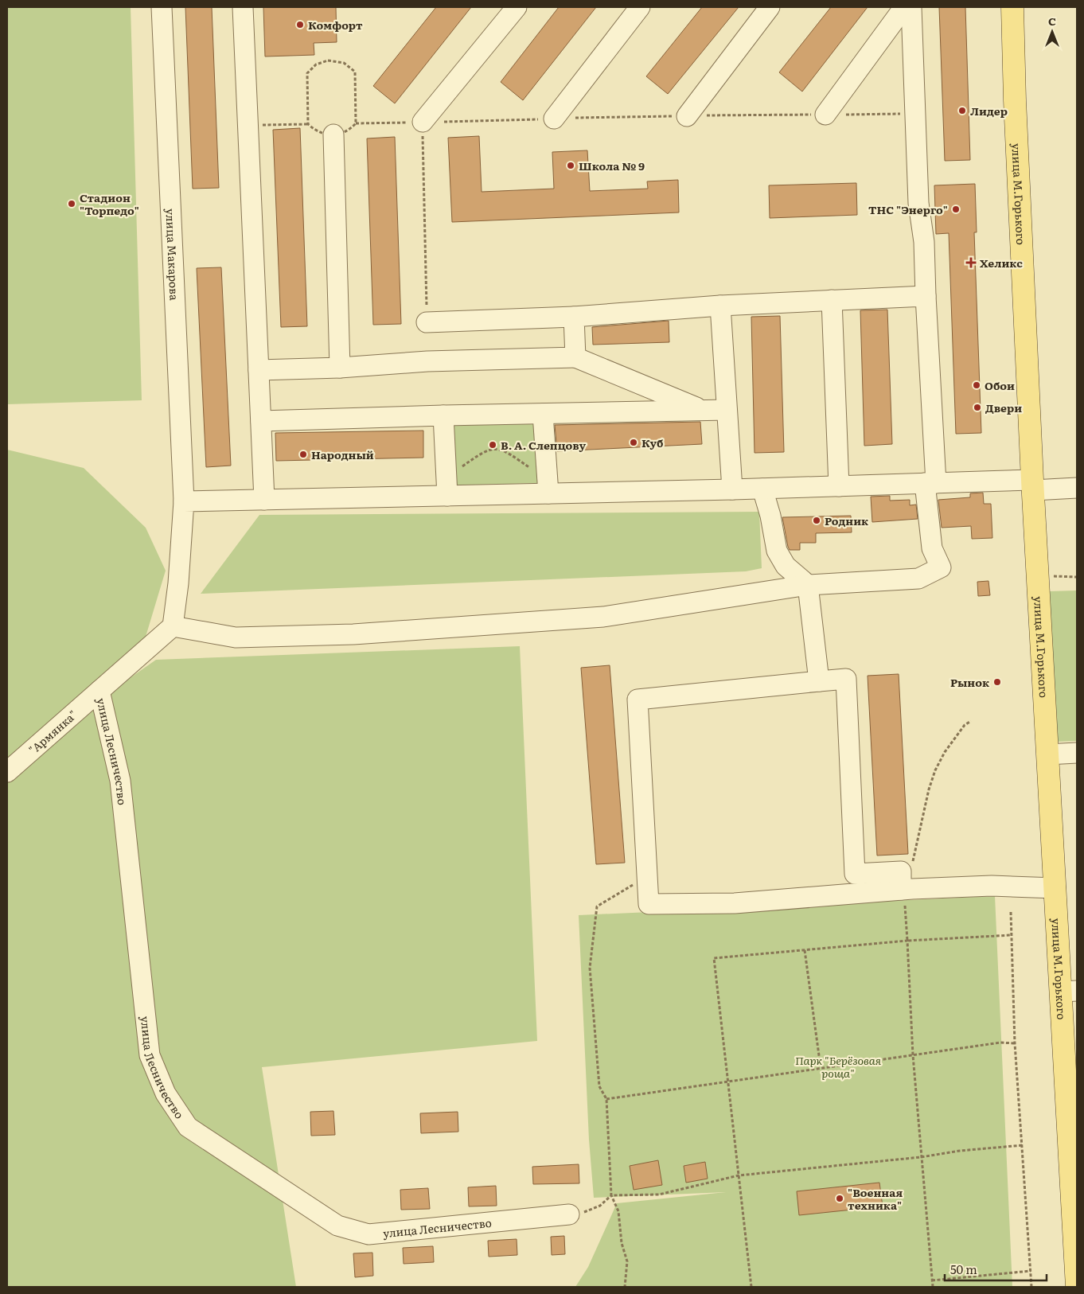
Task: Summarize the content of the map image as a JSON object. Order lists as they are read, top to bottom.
{
  "streets": {
    "main road": ["улица М.Горького"],
    "street": ["улица Макарова", "\"Армянка\"", "улица Лесничество"]
  },
  "crossings": [
    ["улица Макарова", "\"Армянка\""],
    ["\"Армянка\"", "улица Лесничество"]
  ],
  "parks": ["Парк \"Берёзовая роща\""],
  "places": {
    "other": [
      "Комфорт",
      "Лидер",
      "Школа № 9",
      "Стадион \"Торпедо\"",
      "ТНС \"Энерго\"",
      "Обои",
      "Двери",
      "Куб",
      "В. А. Слепцову",
      "Народный",
      "Родник",
      "Рынок",
      "\"Военная техника\""
    ],
    "health": ["Хеликс"]
  },
  "scale_bar": "50 m",
  "north": "top"
}
